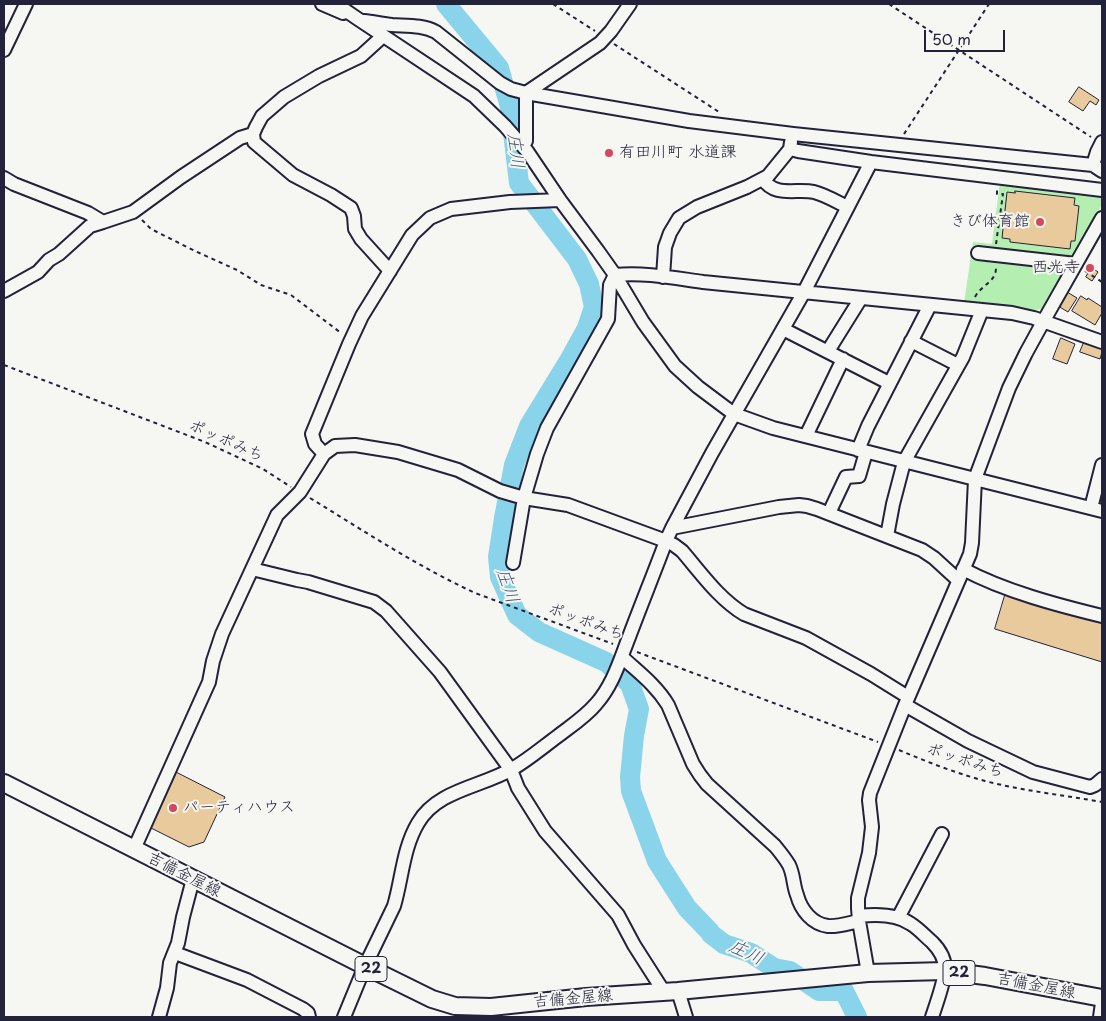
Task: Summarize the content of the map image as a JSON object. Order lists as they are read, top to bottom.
{
  "streets": {
    "main road": ["吉備金屋線", "22"],
    "path": ["ポッポみち"]
  },
  "water": ["庄川"],
  "places": [
    "有田川町 水道課",
    "きび体育館",
    "西光寺",
    "パーティハウス"
  ],
  "scale_bar": "50 m"
}
